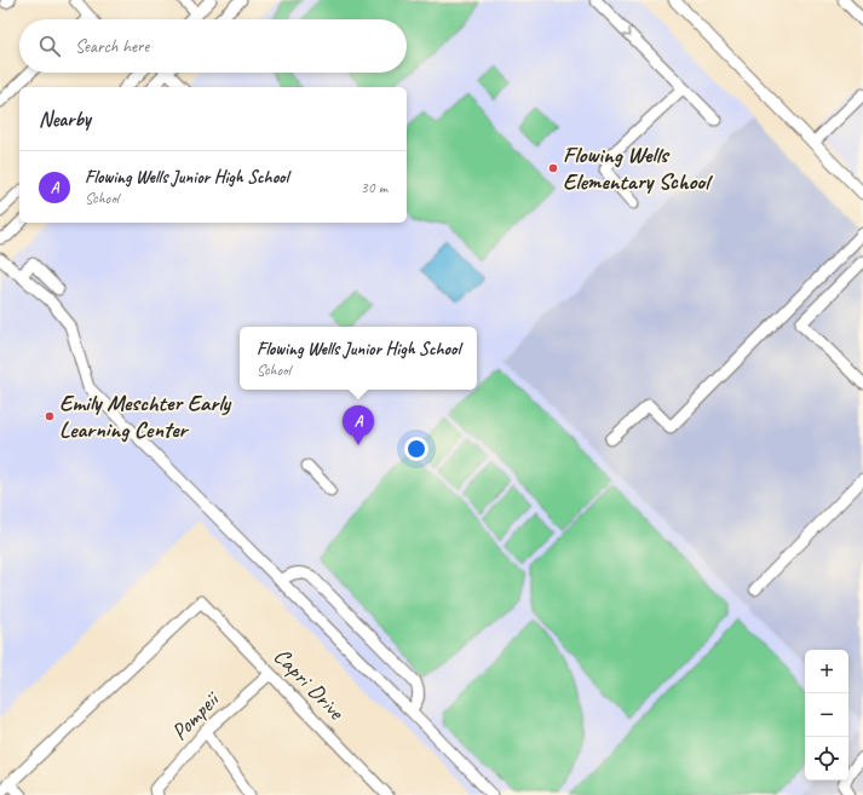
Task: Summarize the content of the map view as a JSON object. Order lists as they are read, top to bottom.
{
  "streets": {
    "street": ["Capri Drive", "Pompeii"]
  },
  "crossings": [
    ["Capri Drive", "Pompeii"]
  ],
  "places": ["Flowing Wells Elementary School", "Emily Meschter Early Learning Center"],
  "page": {
    "search": "Search here",
    "heading": "Nearby",
    "list": [
      {
        "mark": "A",
        "name": "Flowing Wells Junior High School",
        "note": "School",
        "value": "30 m"
      }
    ],
    "popup": ["Flowing Wells Junior High School", "School"],
    "pins": "A",
    "map_buttons": ["+", "−"]
  }
}
